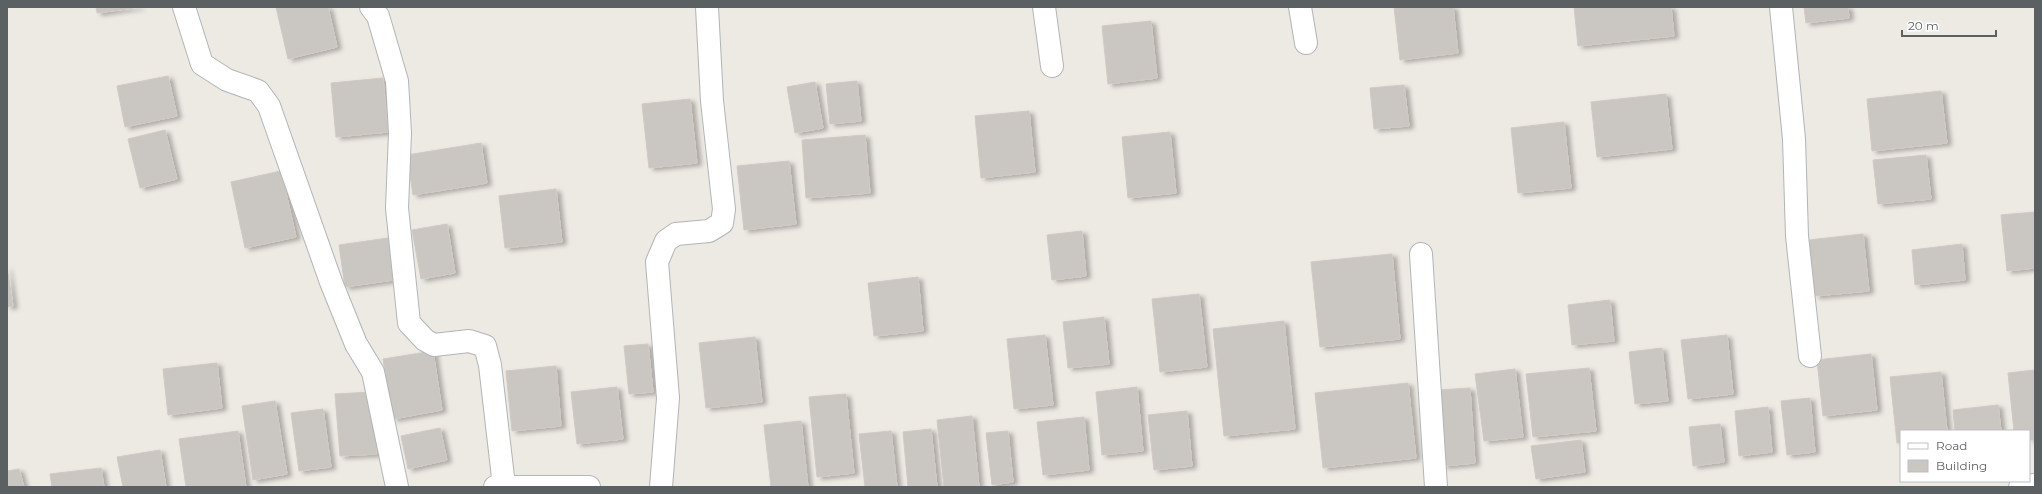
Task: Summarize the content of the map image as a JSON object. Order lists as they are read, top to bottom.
{
  "legend": ["Road", "Building"],
  "scale_bar": "20 m"
}
